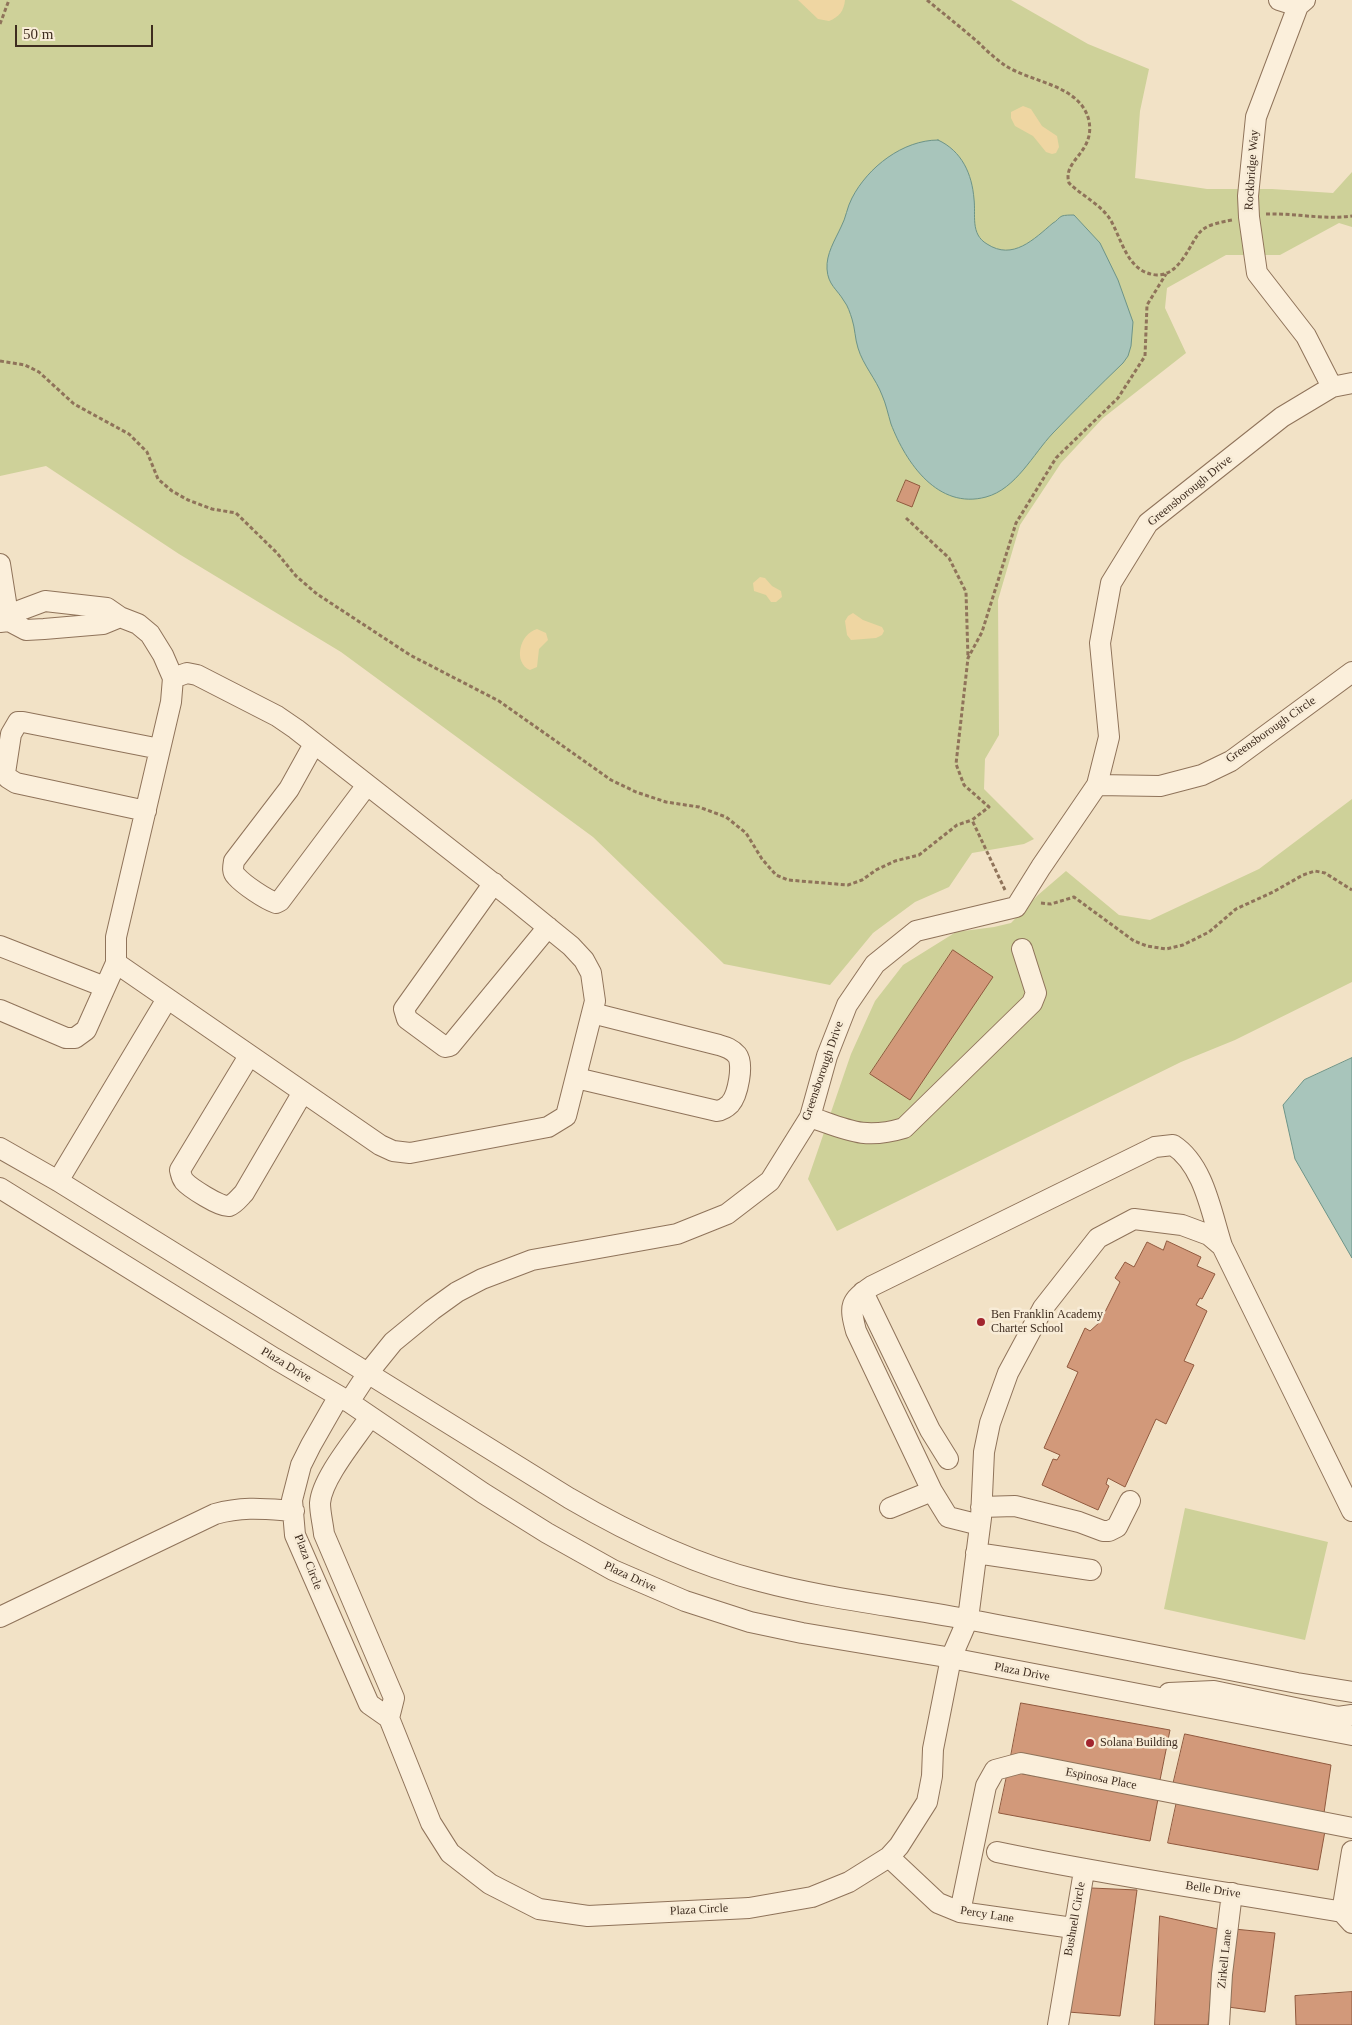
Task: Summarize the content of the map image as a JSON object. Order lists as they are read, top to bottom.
{
  "streets": {
    "street": [
      "Rockbridge Way",
      "Greensborough Drive",
      "Greensborough Circle",
      "Plaza Drive",
      "Plaza Circle",
      "Espinosa Place",
      "Belle Drive",
      "Percy Lane",
      "Bushnell Circle",
      "Zirkell Lane"
    ]
  },
  "crossings": [
    ["Rockbridge Way", "Greensborough Drive"],
    ["Greensborough Drive", "Greensborough Circle"],
    ["Greensborough Drive", "Plaza Drive"],
    ["Greensborough Drive", "Plaza Circle"],
    ["Plaza Drive", "Plaza Circle"],
    ["Plaza Circle", "Percy Lane"],
    ["Espinosa Place", "Percy Lane"],
    ["Belle Drive", "Bushnell Circle"],
    ["Belle Drive", "Zirkell Lane"],
    ["Percy Lane", "Bushnell Circle"]
  ],
  "places": ["Ben Franklin Academy Charter School", "Solana Building"],
  "scale_bar": "50 m"
}
